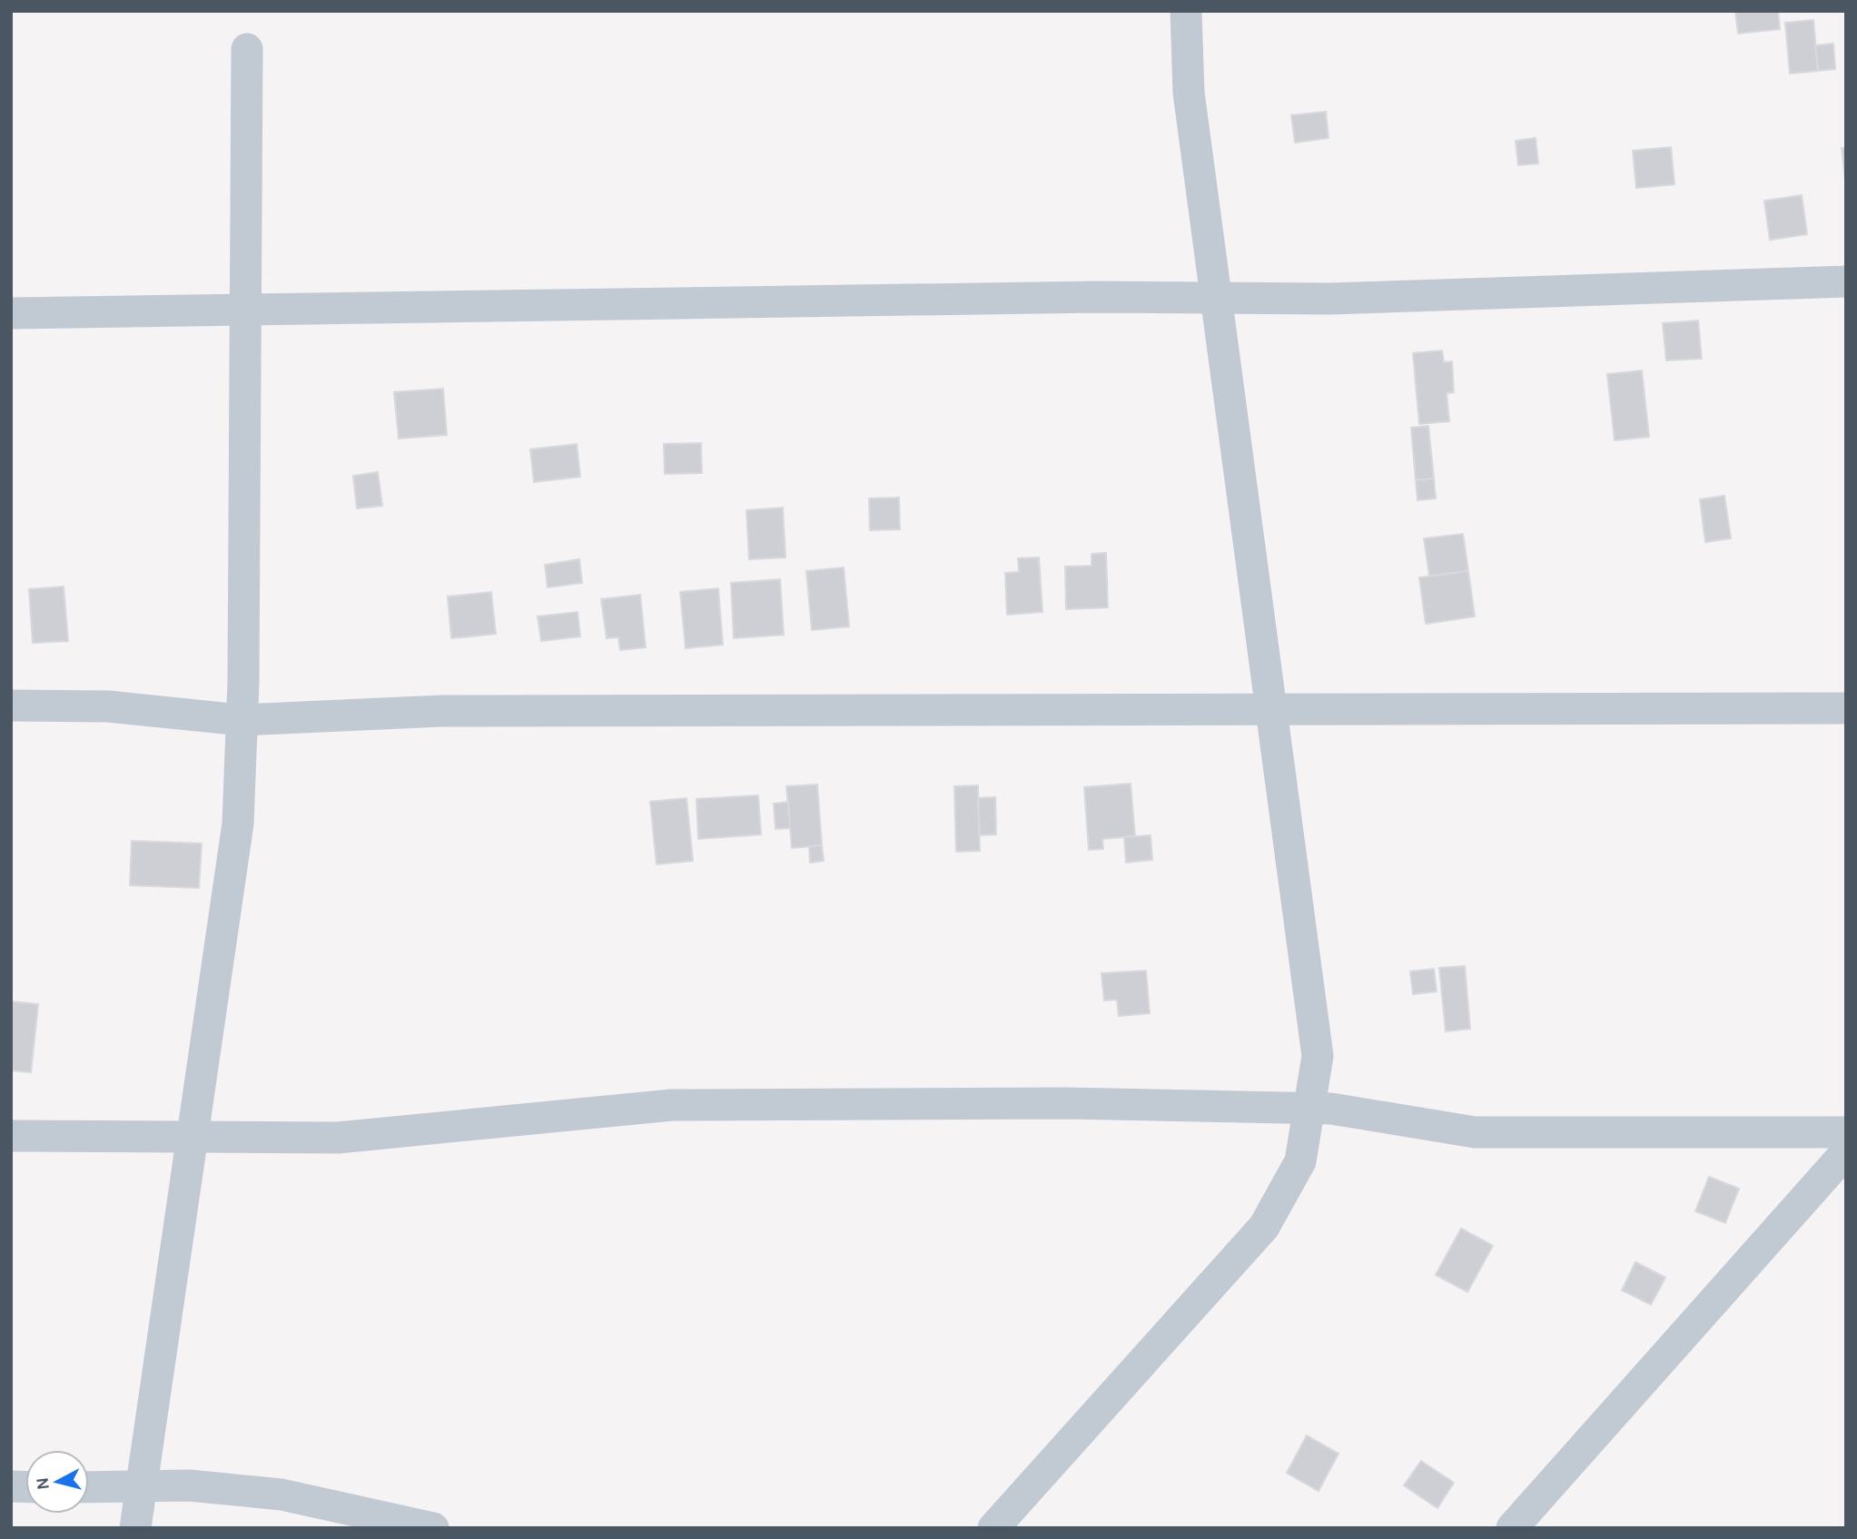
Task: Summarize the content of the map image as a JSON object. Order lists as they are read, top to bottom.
{
  "north": "left"
}
